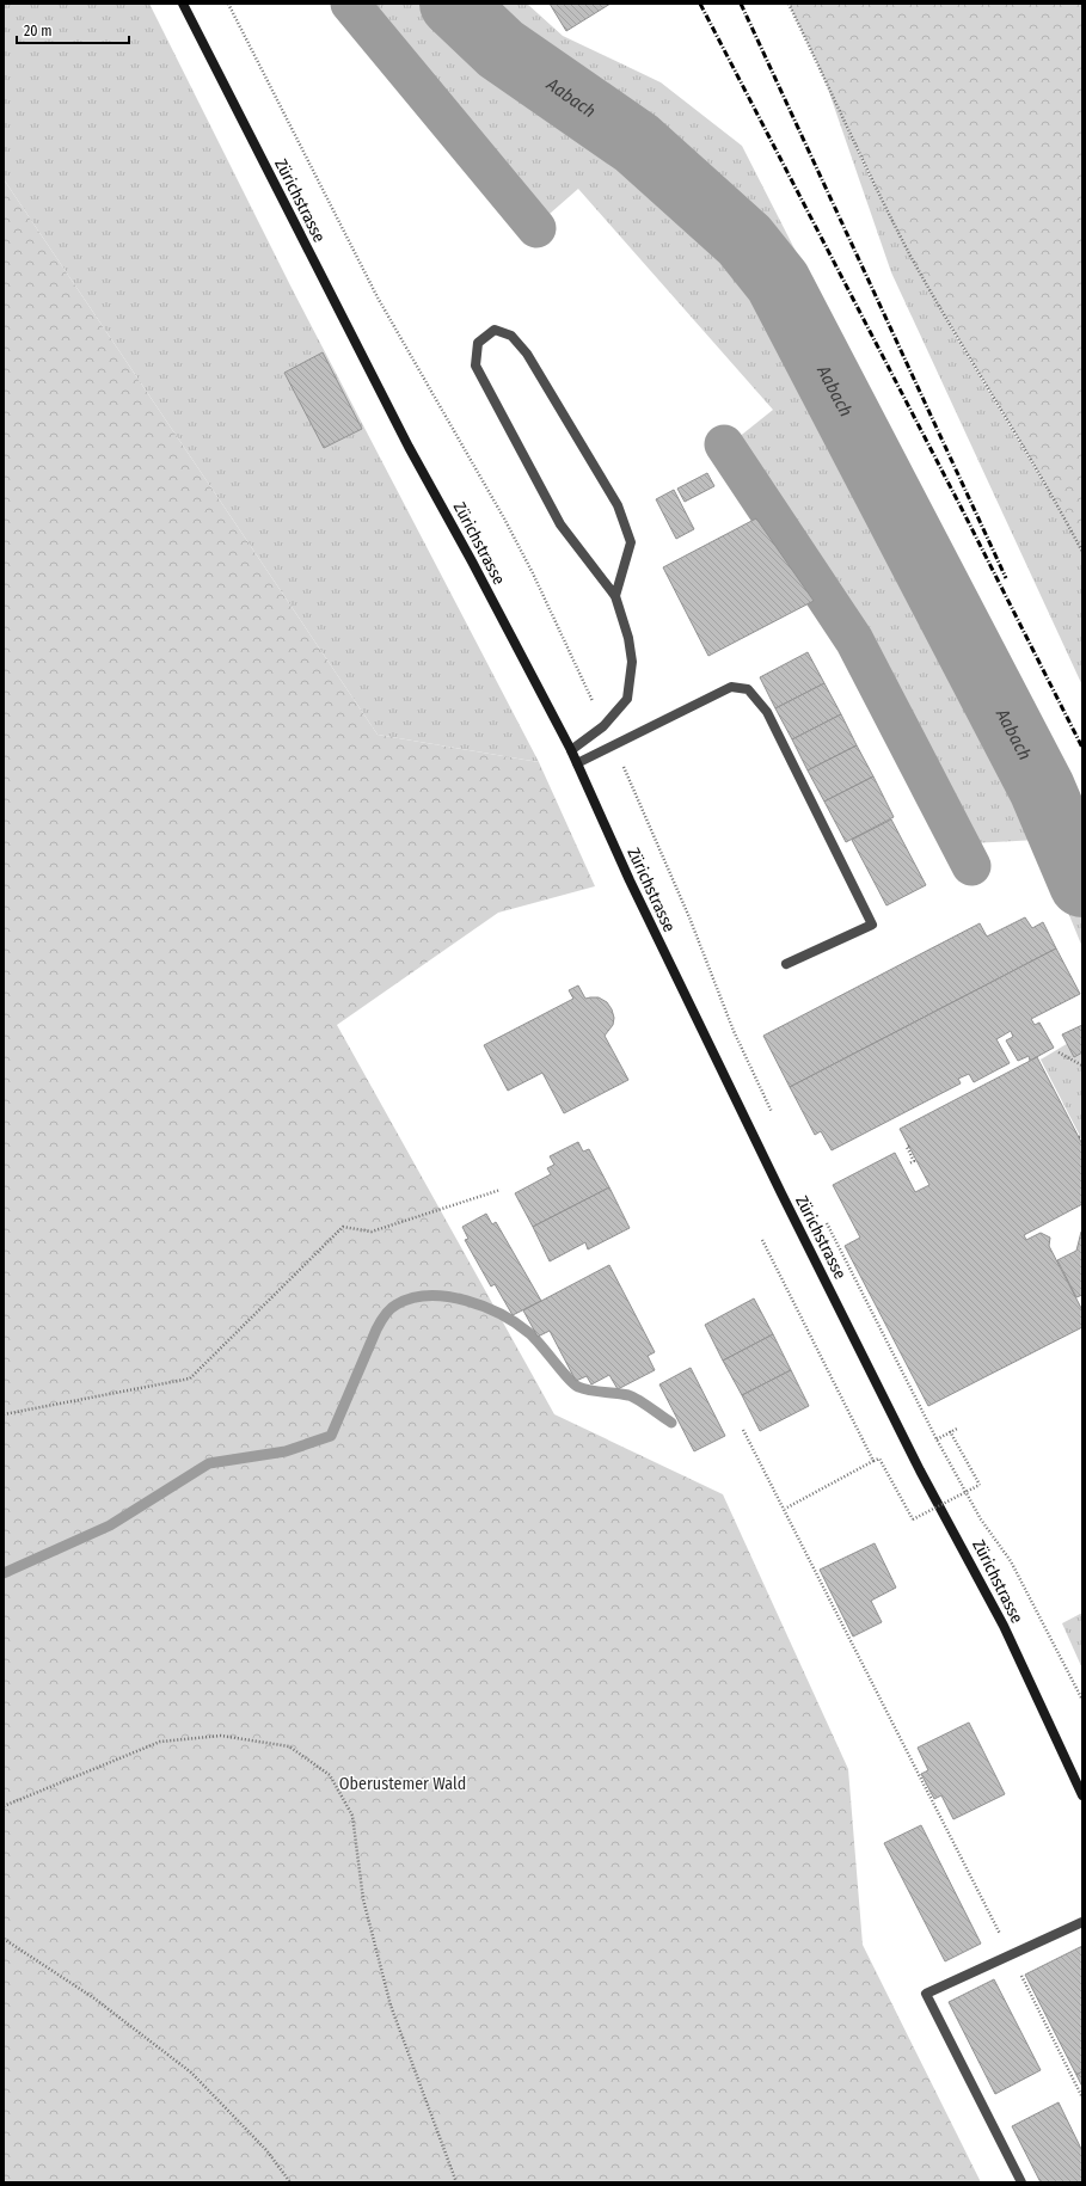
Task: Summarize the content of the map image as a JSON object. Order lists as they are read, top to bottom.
{
  "streets": {
    "main road": ["Zürichstrasse"]
  },
  "water": ["Aabach"],
  "parks": ["Oberustemer Wald"],
  "scale_bar": "20 m"
}
